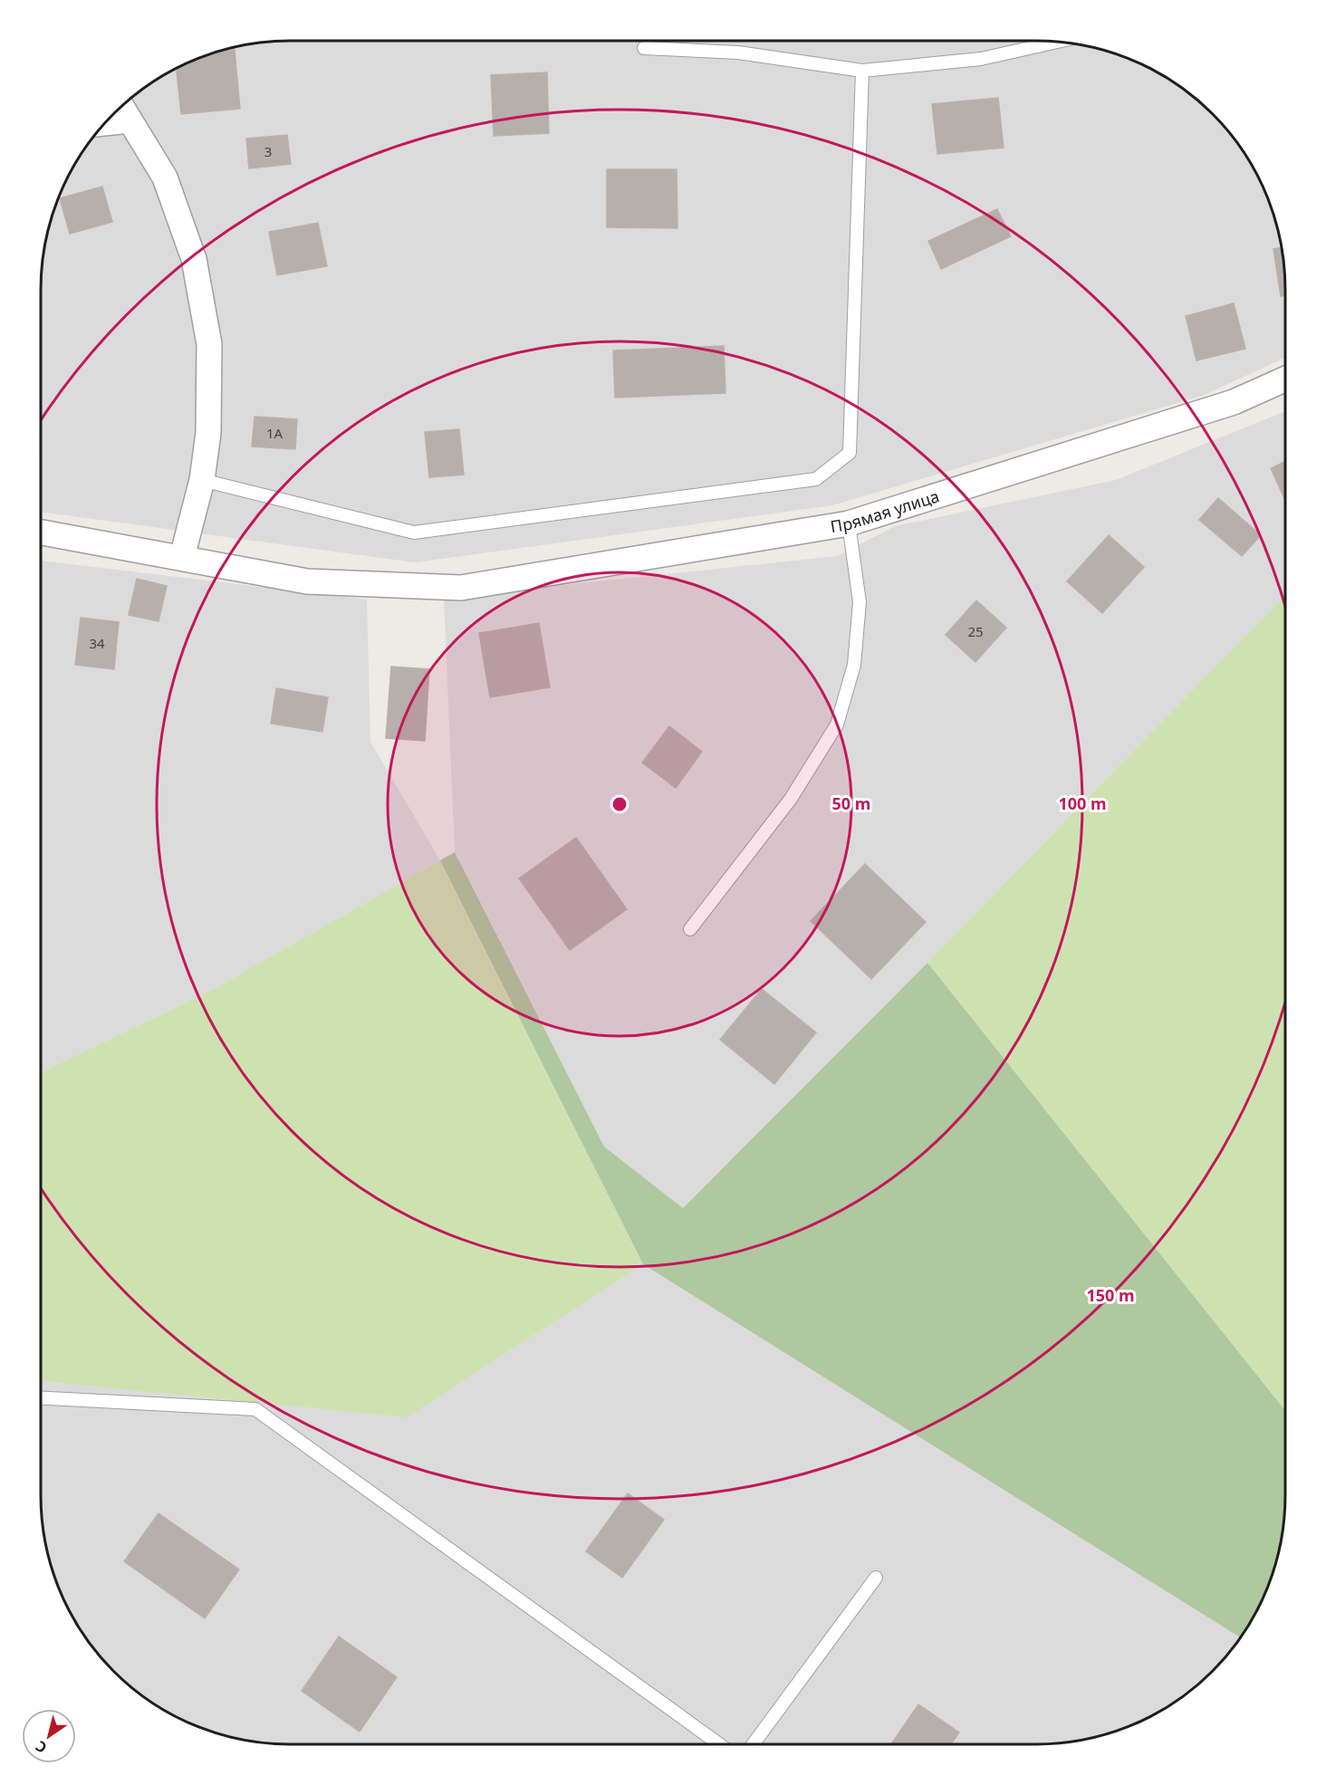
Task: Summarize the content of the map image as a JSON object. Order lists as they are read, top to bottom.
{
  "streets": {
    "street": ["Прямая улица"]
  },
  "house_numbers": [
    "3",
    "1А",
    "25",
    "34"
  ],
  "north": "bottom left",
  "rings": ["50 m", "100 m", "150 m"]
}
